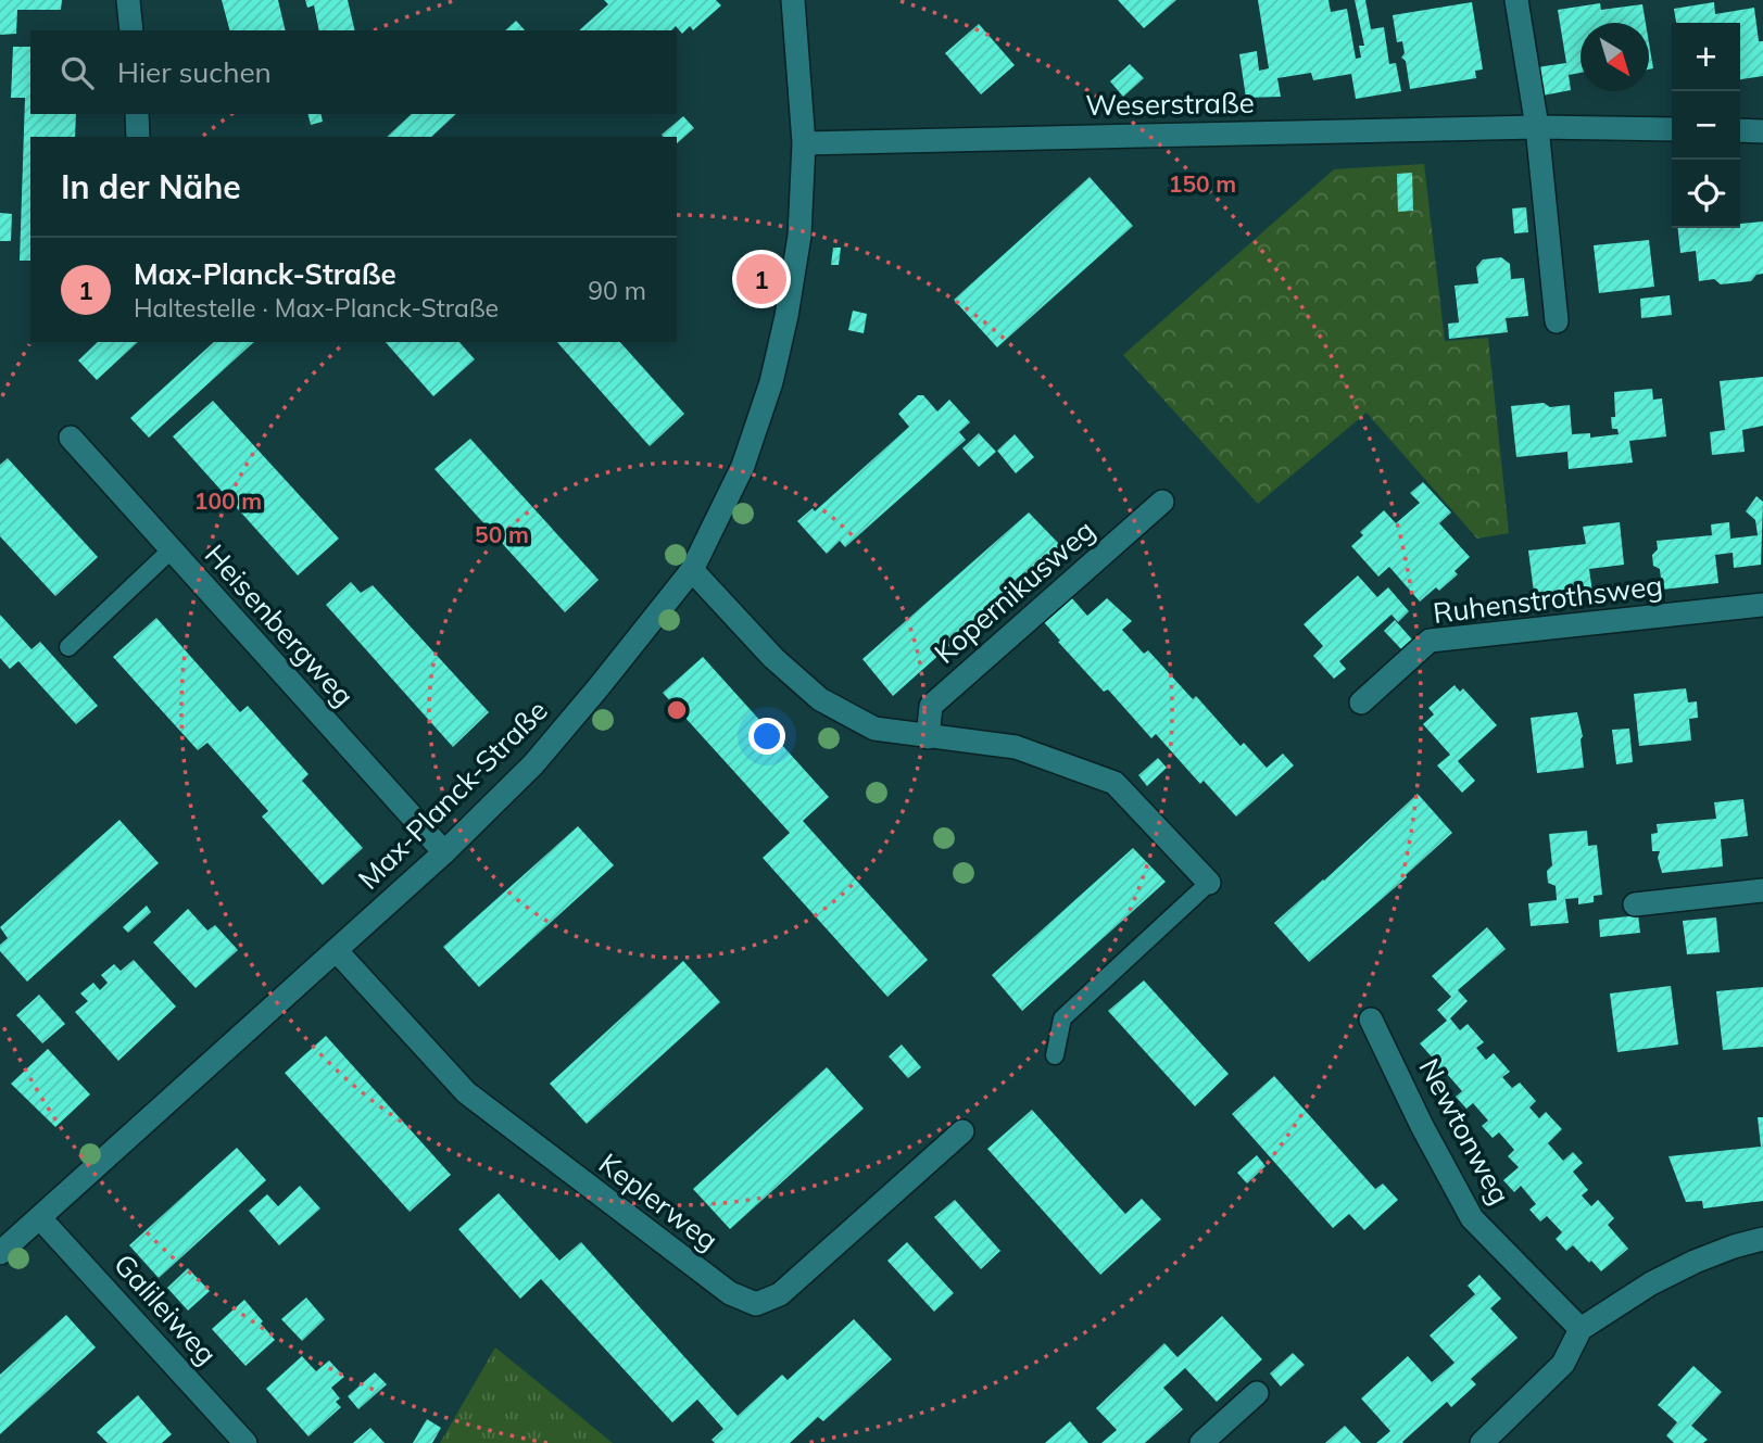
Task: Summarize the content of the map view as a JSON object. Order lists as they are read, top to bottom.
{
  "streets": {
    "street": [
      "Weserstraße",
      "Kopernikusweg",
      "Ruhenstrothsweg",
      "Heisenbergweg",
      "Max-Planck-Straße",
      "Newtonweg",
      "Keplerweg",
      "Galileiweg"
    ]
  },
  "crossings": [
    ["Weserstraße", "Max-Planck-Straße"],
    ["Heisenbergweg", "Max-Planck-Straße"],
    ["Max-Planck-Straße", "Keplerweg"],
    ["Max-Planck-Straße", "Galileiweg"]
  ],
  "north": "bottom right",
  "page": {
    "map_buttons": ["+", "−"],
    "search": "Hier suchen",
    "heading": "In der Nähe",
    "list": [
      {
        "mark": "1",
        "name": "Max-Planck-Straße",
        "note": "Haltestelle · Max-Planck-Straße",
        "value": "90 m"
      }
    ],
    "pins": "1"
  },
  "rings": ["150 m", "100 m", "50 m"]
}
